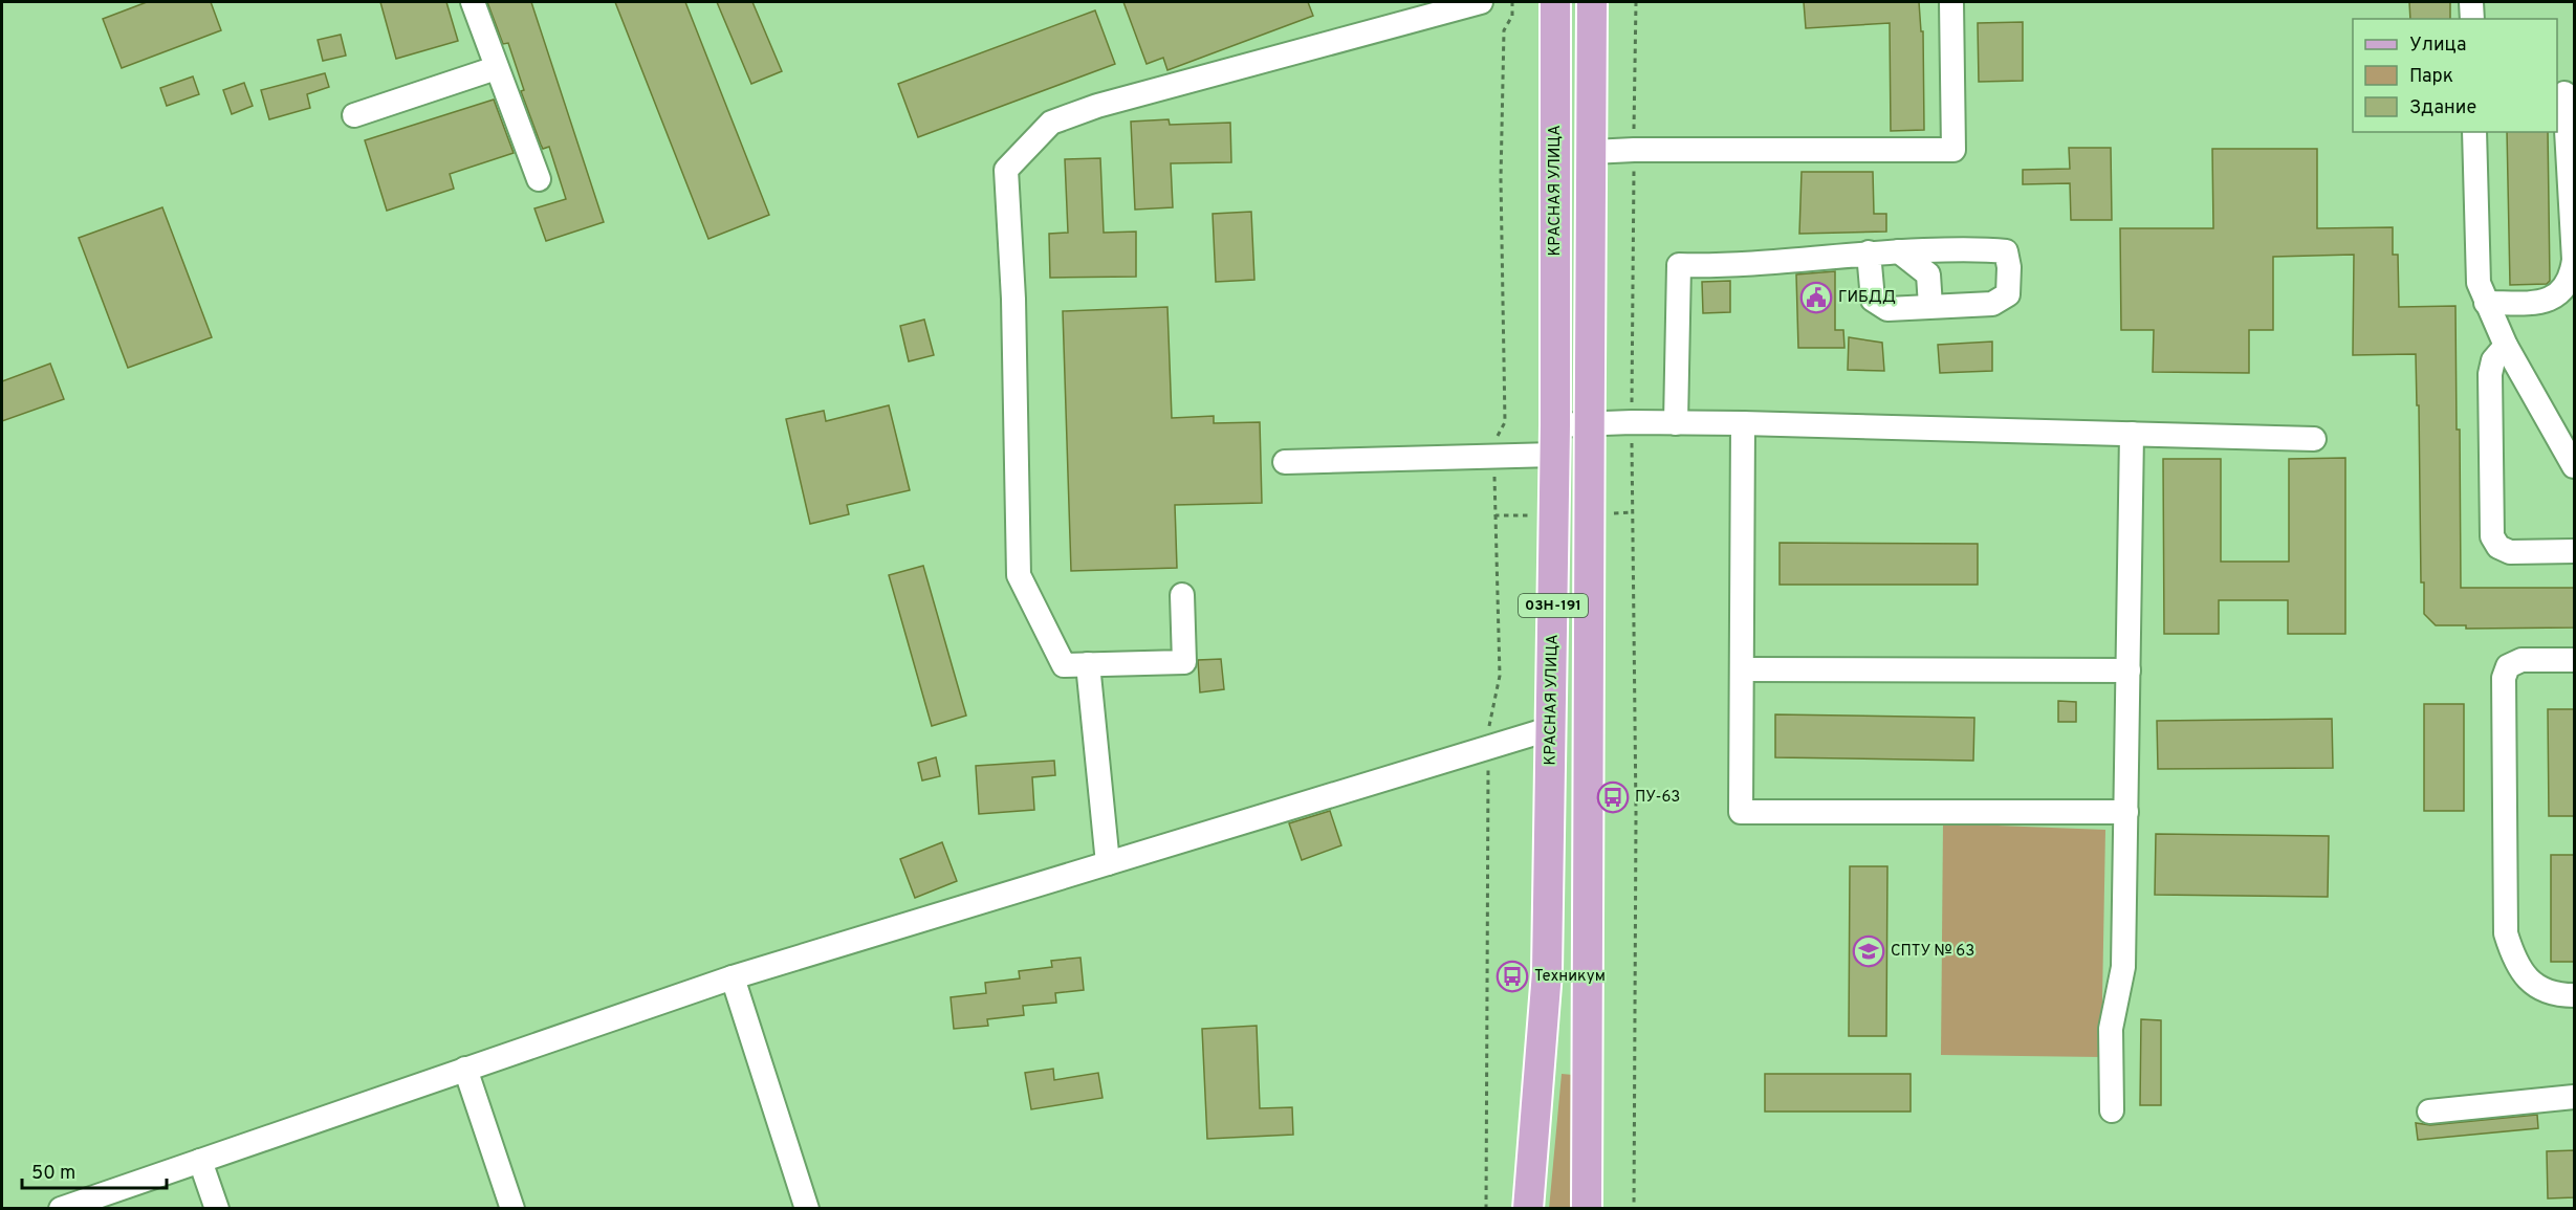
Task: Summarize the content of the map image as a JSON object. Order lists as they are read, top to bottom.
{
  "streets": {
    "main road": ["КРАСНАЯ УЛИЦА", "03Н-191"]
  },
  "places": {
    "public building": ["ГИБДД"],
    "bus stop": ["ПУ-63", "Техникум"],
    "school or university": ["СПТУ № 63"]
  },
  "legend": ["Улица", "Парк", "Здание"],
  "scale_bar": "50 m"
}
